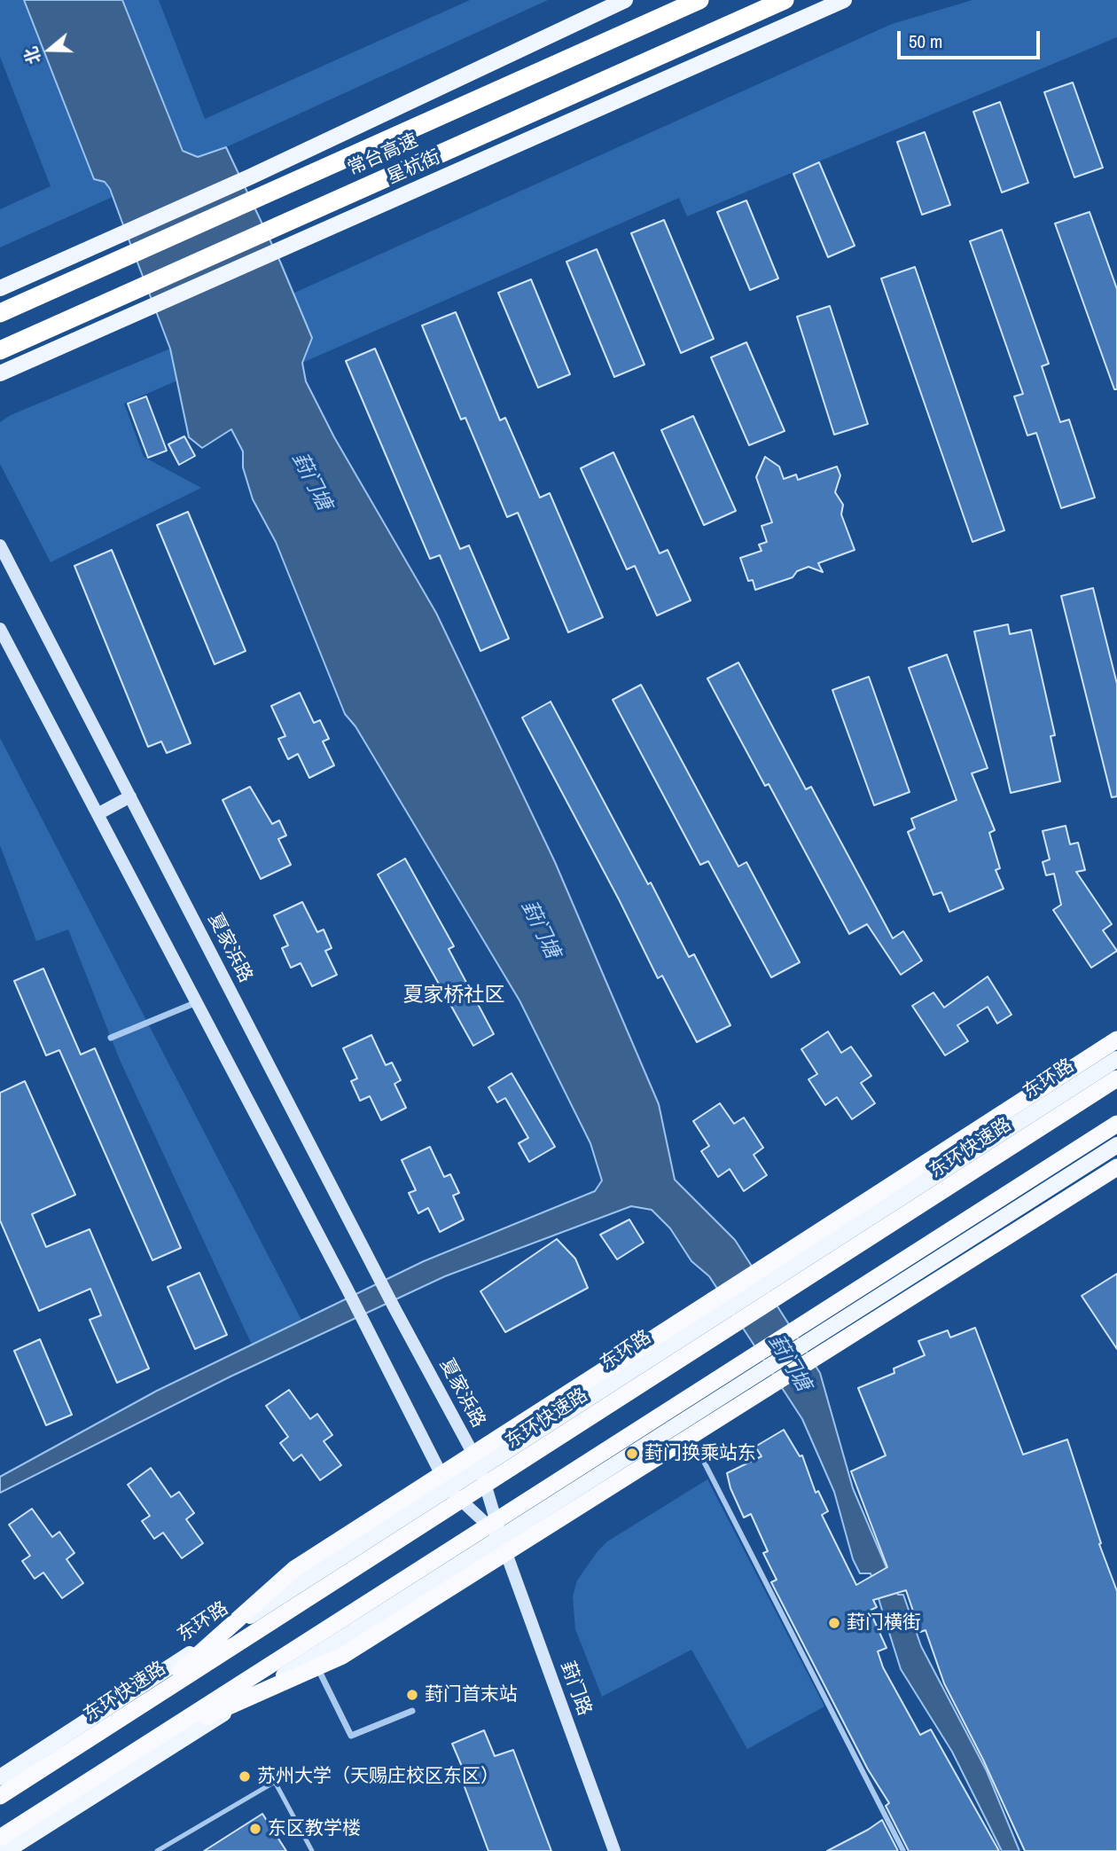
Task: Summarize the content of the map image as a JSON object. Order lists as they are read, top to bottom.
{
  "streets": {
    "highway": ["常台高速", "东环快速路"],
    "main road": [
      "星杭街",
      "夏家浜路",
      "东环路",
      "葑门路"
    ]
  },
  "crossings": [
    ["夏家浜路", "东环路"],
    ["夏家浜路", "葑门路"]
  ],
  "districts": ["夏家桥社区"],
  "water": ["葑门塘"],
  "places": [
    "葑门换乘站东",
    "葑门横街",
    "葑门首末站",
    "苏州大学（天赐庄校区东区）",
    "东区教学楼"
  ],
  "scale_bar": "50 m",
  "north": "left"
}
